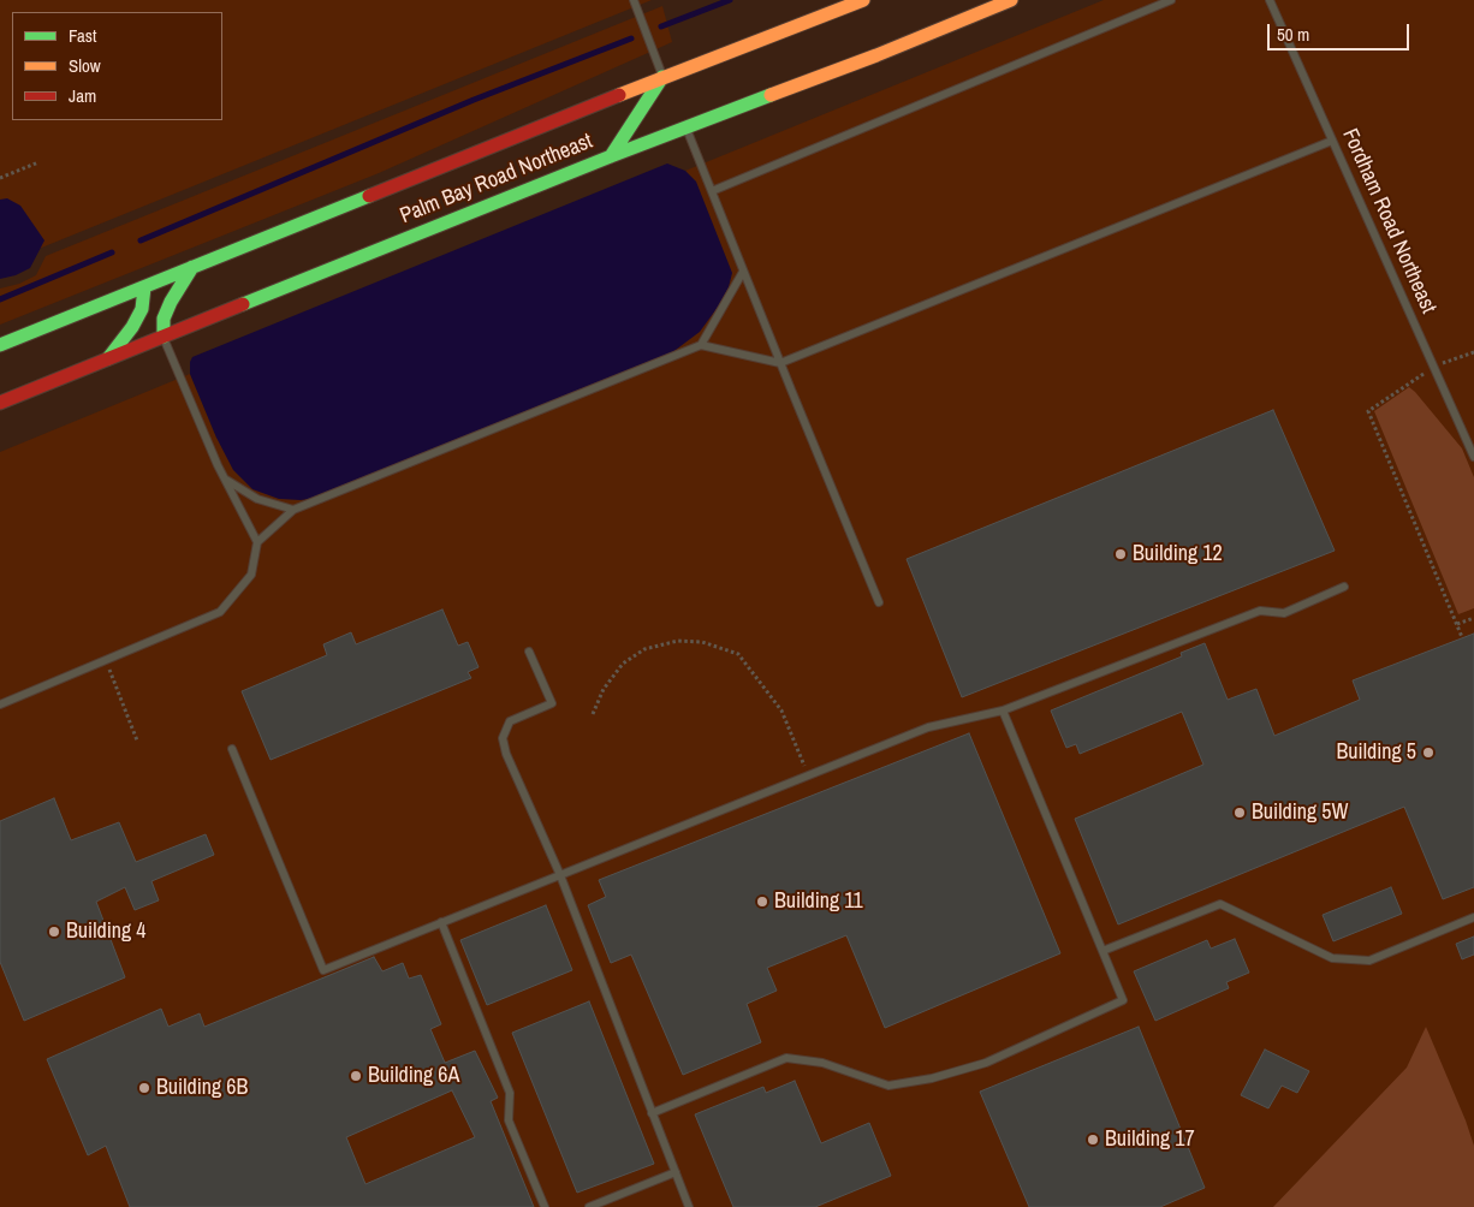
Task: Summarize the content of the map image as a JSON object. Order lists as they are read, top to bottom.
{
  "streets": {
    "main road": ["Palm Bay Road Northeast"],
    "lane": ["Fordham Road Northeast"]
  },
  "places": [
    "Building 12",
    "Building 5",
    "Building 5W",
    "Building 11",
    "Building 4",
    "Building 6A",
    "Building 6B",
    "Building 17"
  ],
  "legend": ["Fast", "Slow", "Jam"],
  "scale_bar": "50 m"
}
